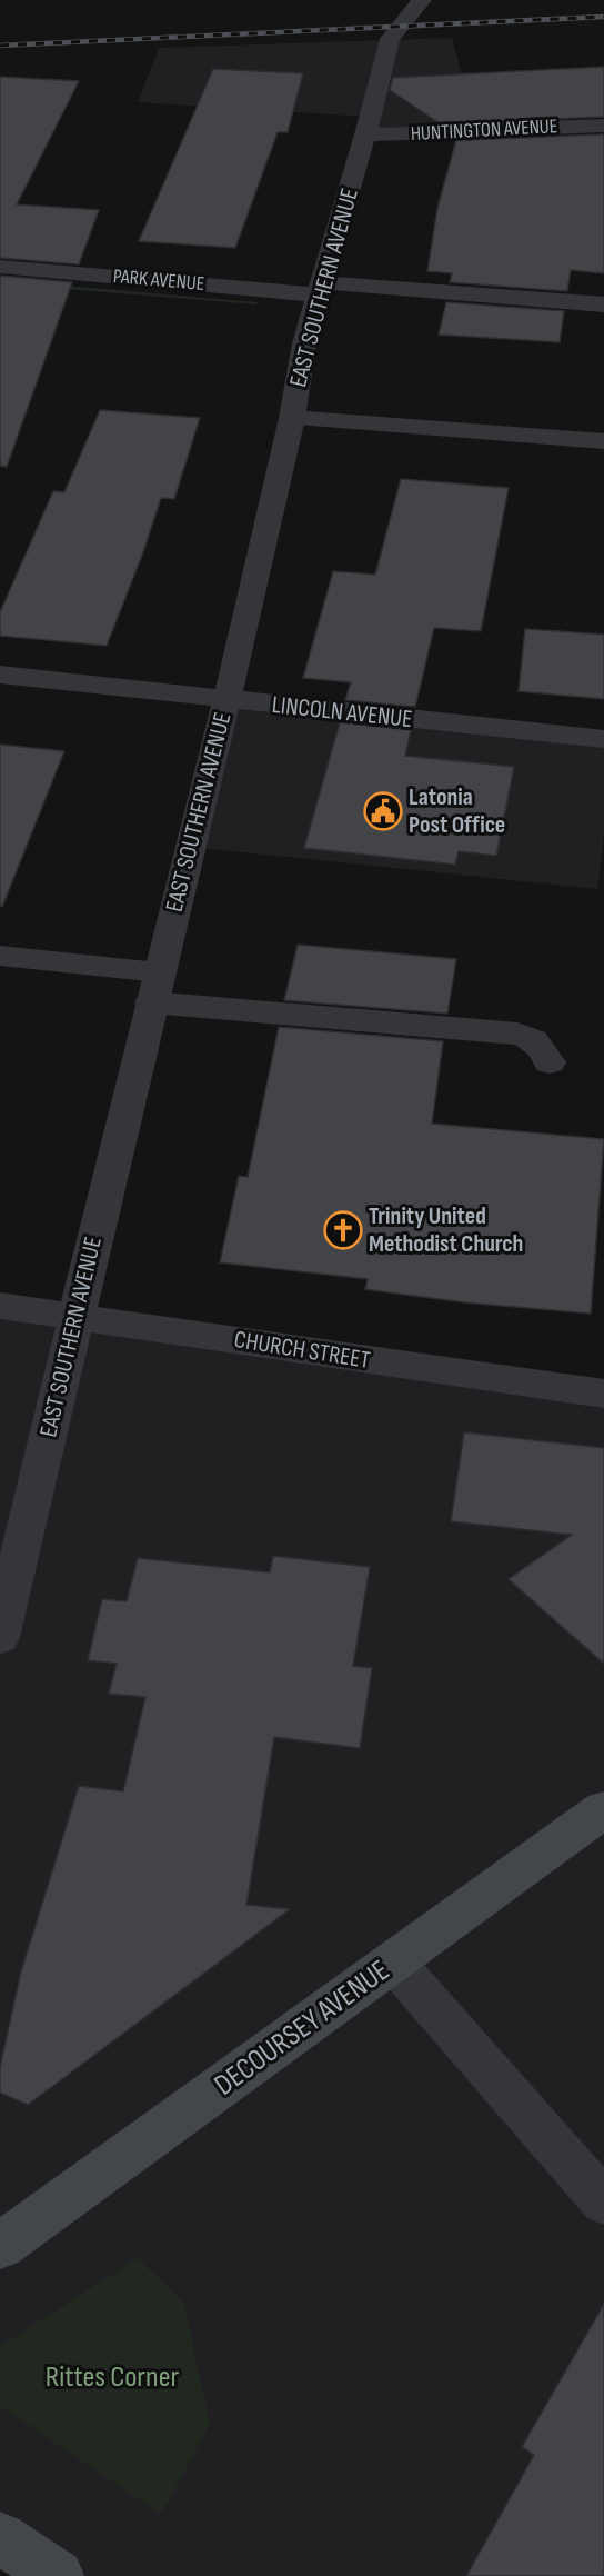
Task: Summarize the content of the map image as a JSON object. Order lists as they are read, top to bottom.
{
  "streets": {
    "main road": ["DECOURSEY AVENUE"],
    "street": [
      "HUNTINGTON AVENUE",
      "PARK AVENUE",
      "EAST SOUTHERN AVENUE",
      "LINCOLN AVENUE",
      "CHURCH STREET"
    ]
  },
  "crossings": [
    ["HUNTINGTON AVENUE", "EAST SOUTHERN AVENUE"],
    ["PARK AVENUE", "EAST SOUTHERN AVENUE"],
    ["EAST SOUTHERN AVENUE", "LINCOLN AVENUE"],
    ["EAST SOUTHERN AVENUE", "CHURCH STREET"]
  ],
  "parks": ["Rittes Corner"],
  "places": {
    "public building": ["Latonia Post Office"],
    "church": ["Trinity United Methodist Church"]
  }
}
